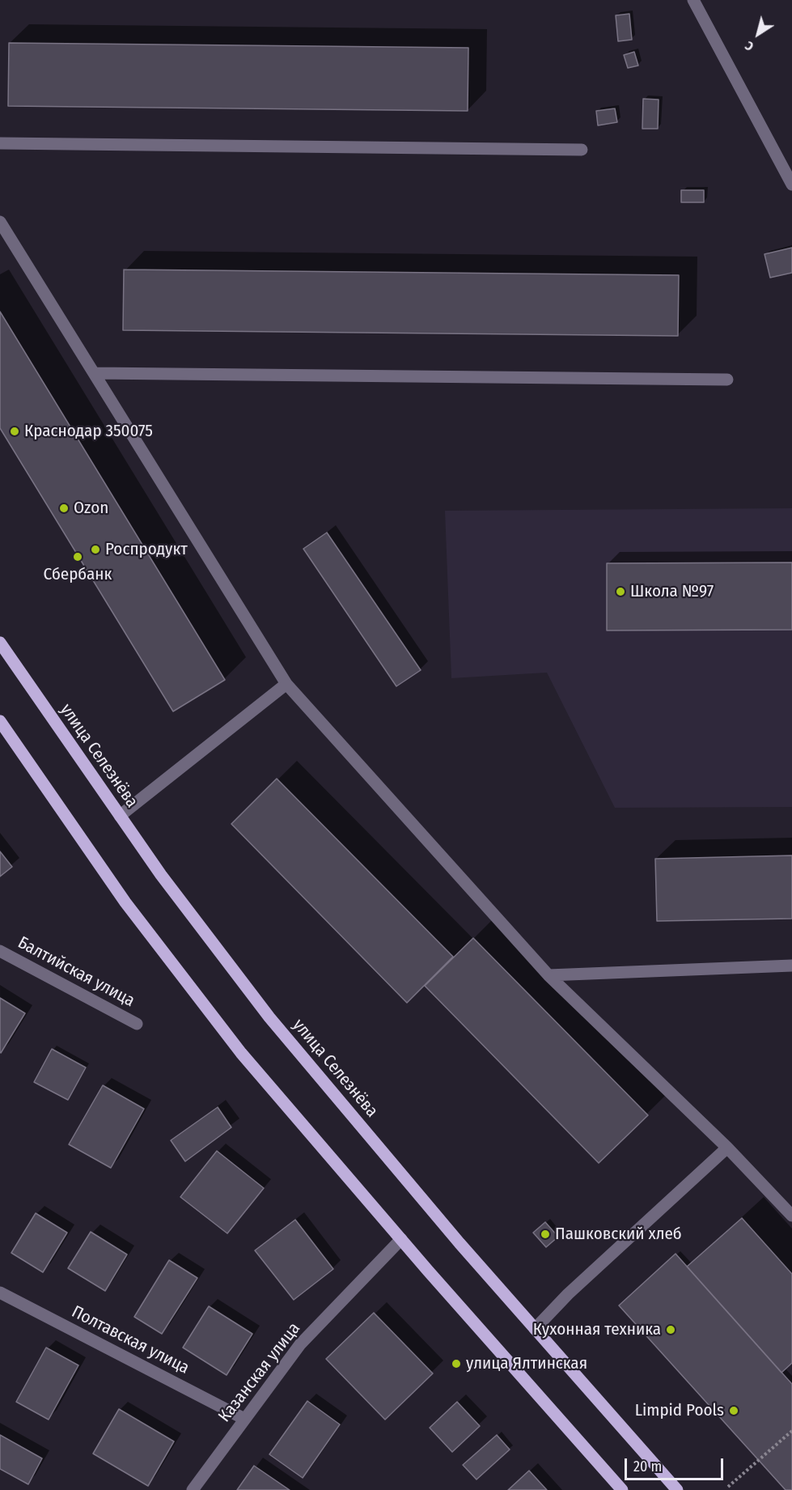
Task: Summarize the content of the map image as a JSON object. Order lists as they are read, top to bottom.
{
  "streets": {
    "main road": ["улица Селезнёва"],
    "street": ["Балтийская улица", "Полтавская улица", "Казанская улица"]
  },
  "crossings": [
    ["Полтавская улица", "Казанская улица"]
  ],
  "places": [
    "Краснодар 350075",
    "Ozon",
    "Роспродукт",
    "Сбербанк",
    "Школа №97",
    "Пашковский хлеб",
    "Кухонная техника",
    "улица Ялтинская",
    "Limpid Pools"
  ],
  "scale_bar": "20 m",
  "north": "bottom left"
}
